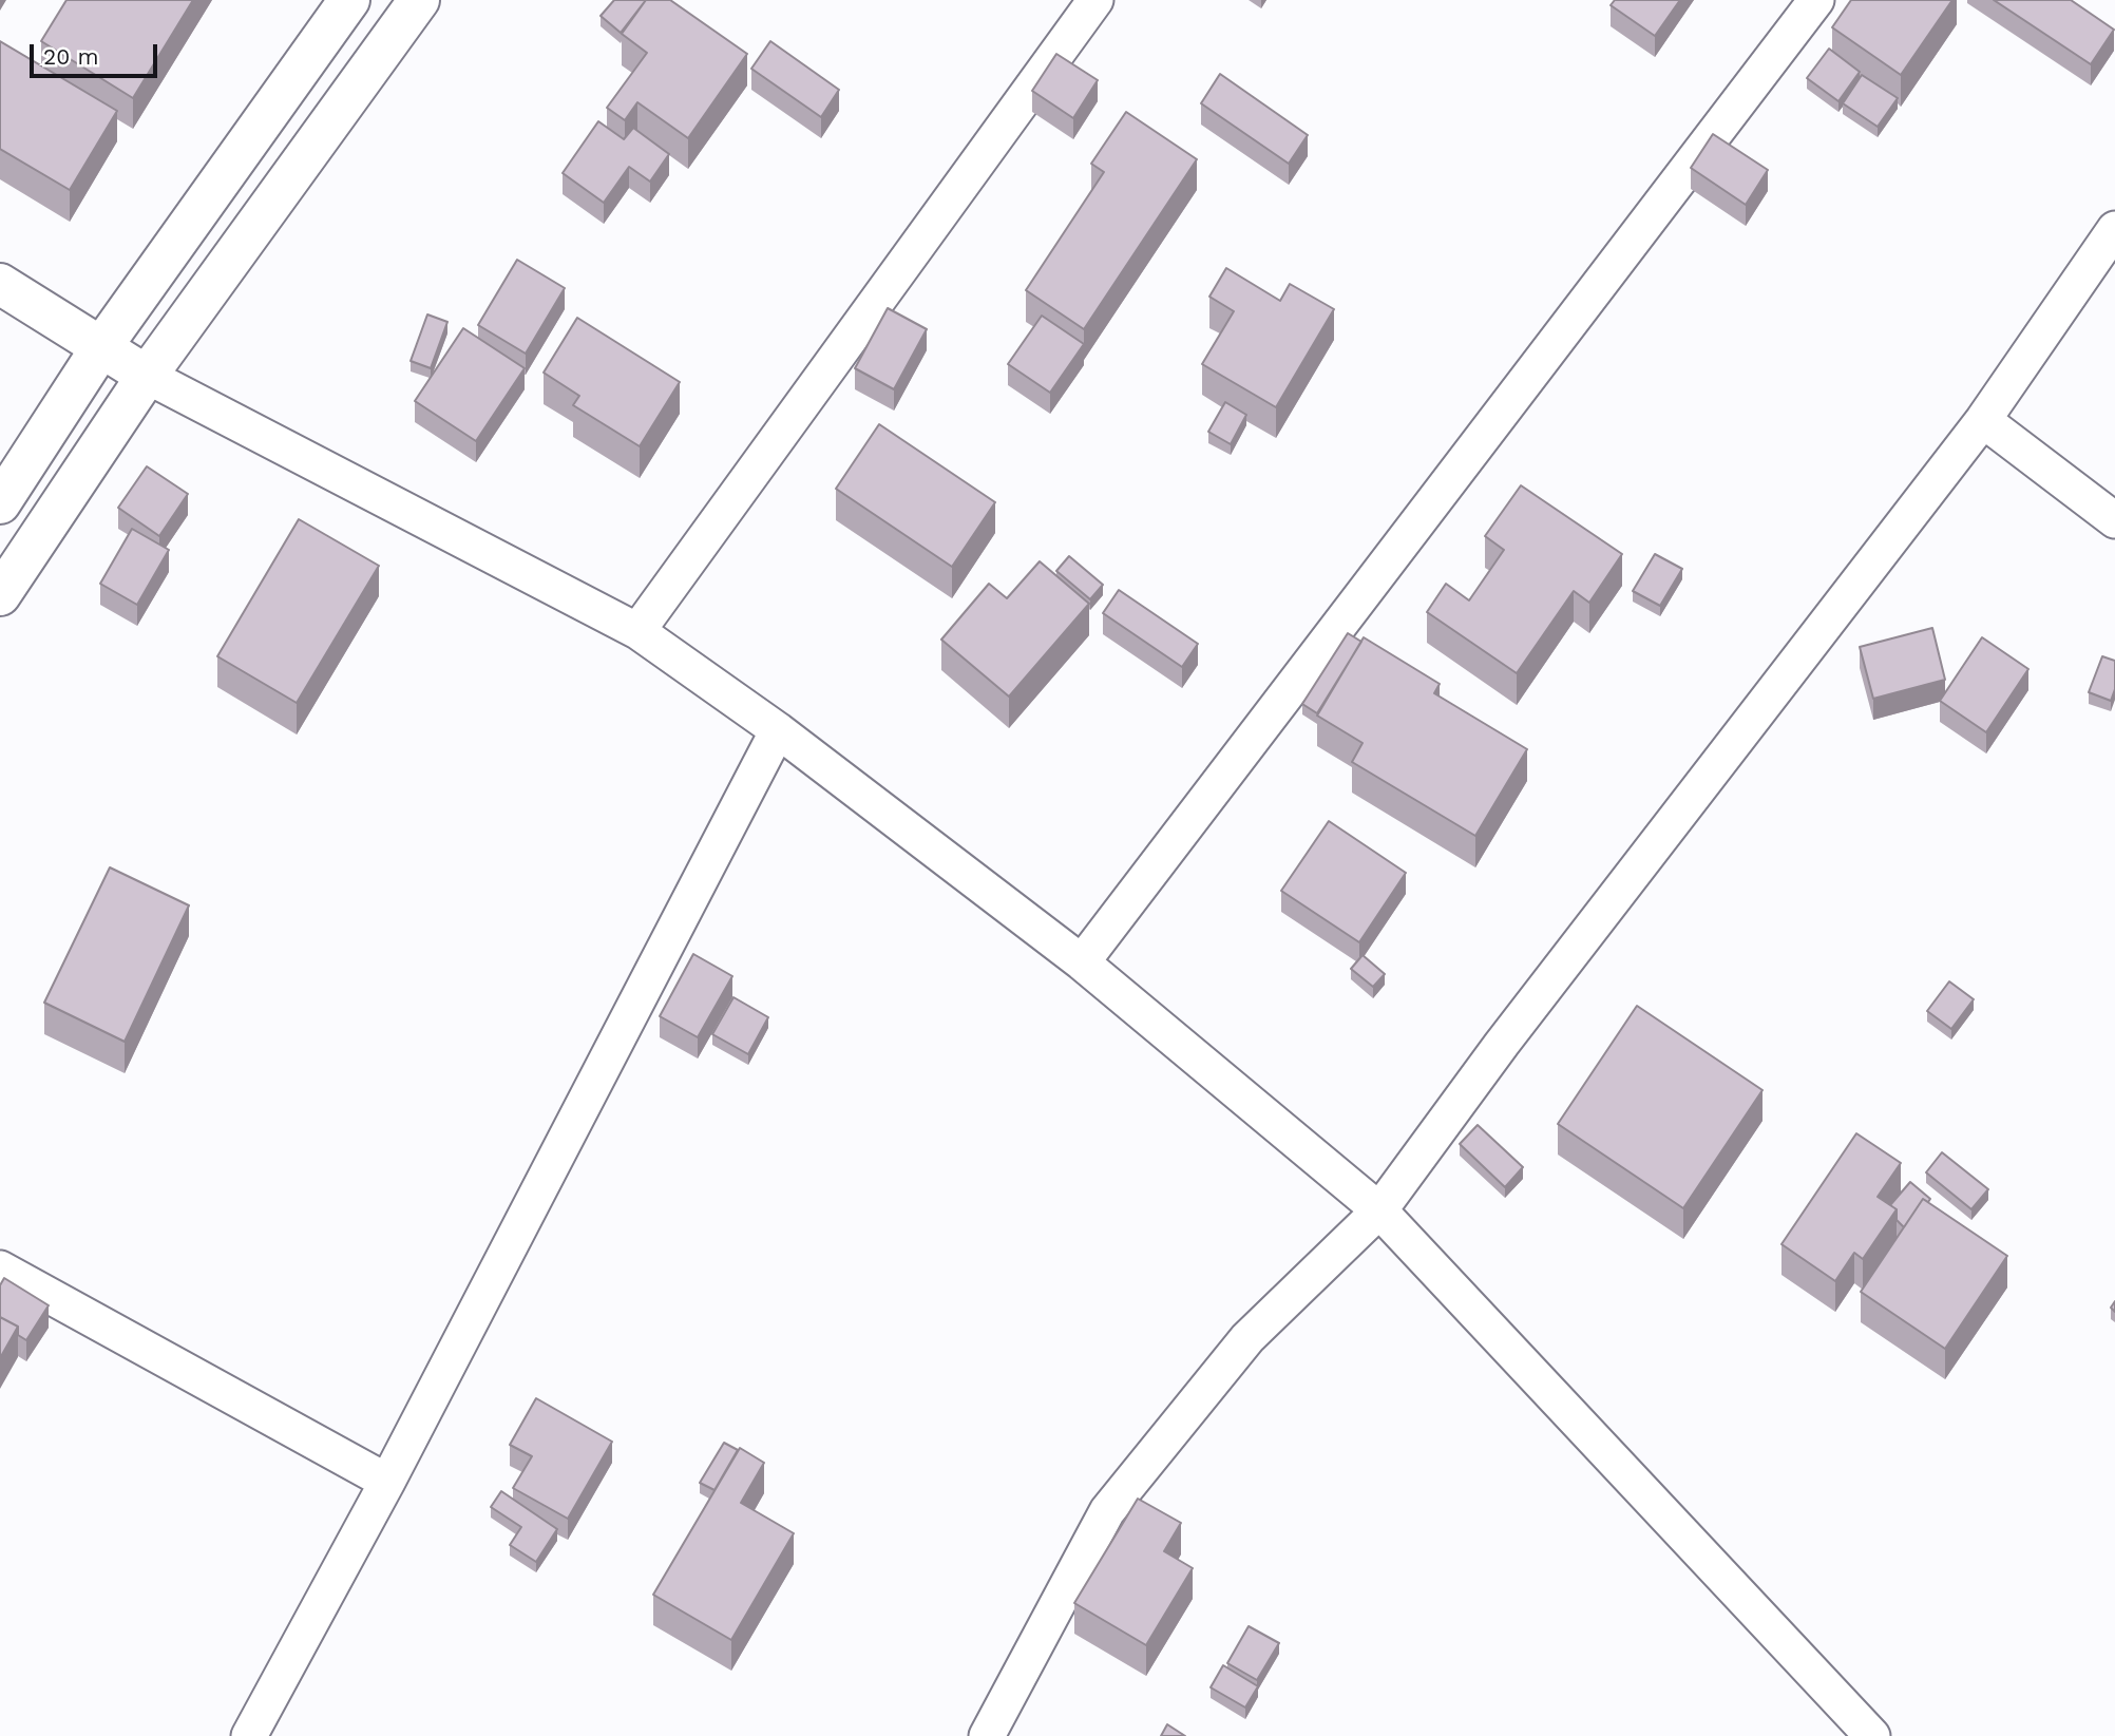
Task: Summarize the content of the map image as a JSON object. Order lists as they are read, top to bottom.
{
  "scale_bar": "20 m"
}
